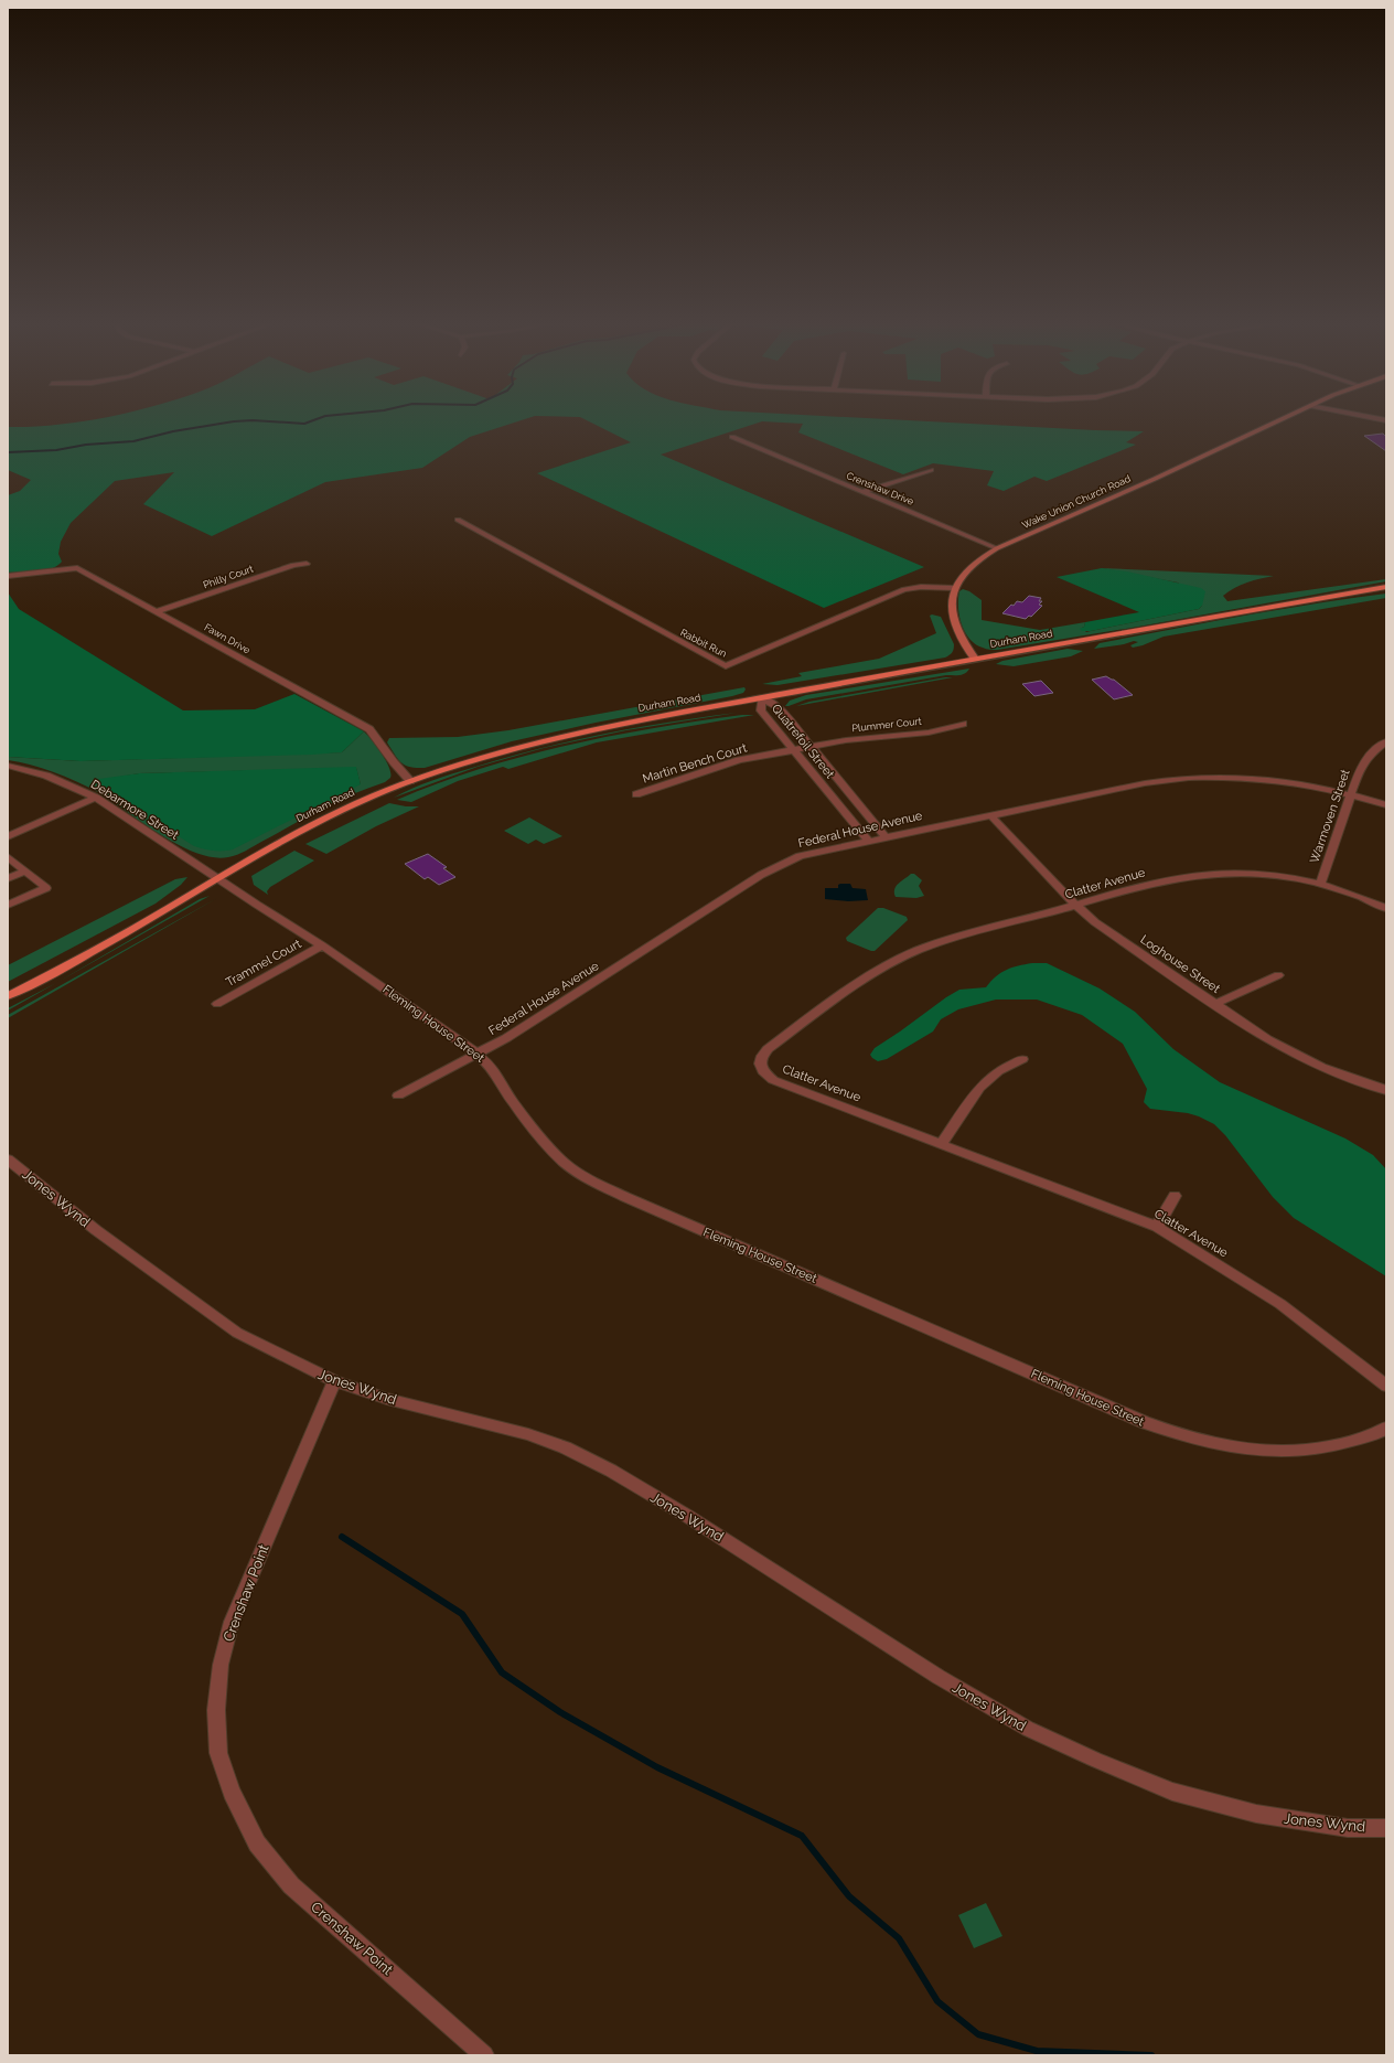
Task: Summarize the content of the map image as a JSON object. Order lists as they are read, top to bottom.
{
  "streets": {
    "main road": ["Durham Road"],
    "street": [
      "Crenshaw Drive",
      "Wake Union Church Road",
      "Philly Court",
      "Fawn Drive",
      "Rabbit Run",
      "Plummer Court",
      "Quatrefoil Street",
      "Martin Bench Court",
      "Debarmore Street",
      "Warmoven Street",
      "Federal House Avenue",
      "Clatter Avenue",
      "Trammel Court",
      "Loghouse Street",
      "Fleming House Street",
      "Jones Wynd",
      "Crenshaw Point"
    ]
  },
  "crossings": [
    ["Crenshaw Drive", "Wake Union Church Road"],
    ["Wake Union Church Road", "Durham Road"],
    ["Wake Union Church Road", "Rabbit Run"],
    ["Philly Court", "Fawn Drive"],
    ["Fawn Drive", "Durham Road"],
    ["Durham Road", "Quatrefoil Street"],
    ["Durham Road", "Debarmore Street"],
    ["Durham Road", "Fleming House Street"],
    ["Plummer Court", "Quatrefoil Street"],
    ["Plummer Court", "Martin Bench Court"],
    ["Quatrefoil Street", "Martin Bench Court"],
    ["Quatrefoil Street", "Federal House Avenue"],
    ["Debarmore Street", "Fleming House Street"],
    ["Warmoven Street", "Federal House Avenue"],
    ["Warmoven Street", "Clatter Avenue"],
    ["Federal House Avenue", "Loghouse Street"],
    ["Federal House Avenue", "Fleming House Street"],
    ["Clatter Avenue", "Loghouse Street"],
    ["Trammel Court", "Fleming House Street"],
    ["Jones Wynd", "Crenshaw Point"]
  ]
}
